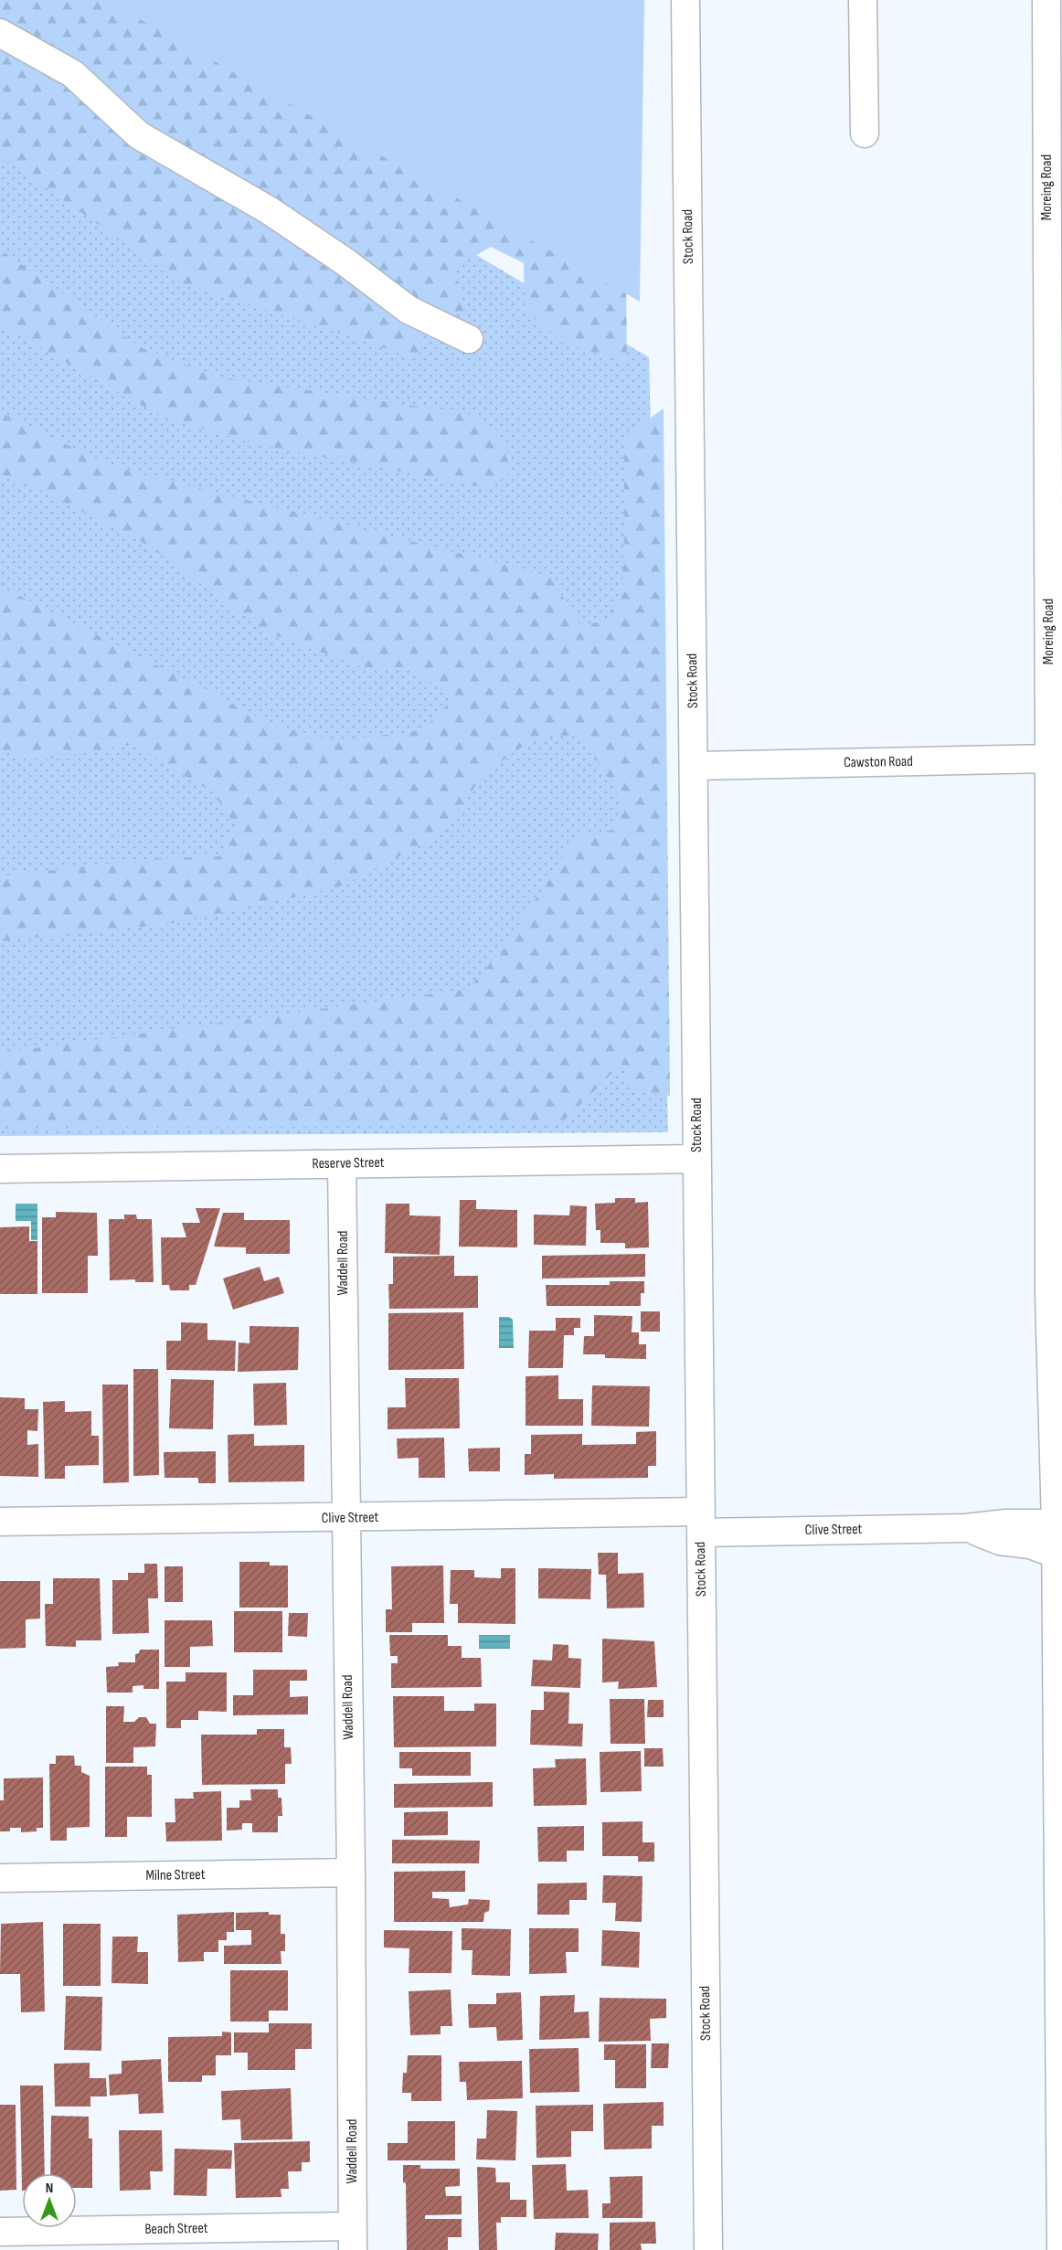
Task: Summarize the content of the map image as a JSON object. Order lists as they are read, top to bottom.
{
  "streets": {
    "street": [
      "Moreing Road",
      "Stock Road",
      "Cawston Road",
      "Reserve Street",
      "Waddell Road",
      "Clive Street",
      "Milne Street",
      "Beach Street"
    ]
  },
  "crossings": [
    ["Moreing Road", "Cawston Road"],
    ["Moreing Road", "Clive Street"],
    ["Stock Road", "Cawston Road"],
    ["Stock Road", "Reserve Street"],
    ["Stock Road", "Clive Street"],
    ["Reserve Street", "Waddell Road"],
    ["Waddell Road", "Clive Street"],
    ["Waddell Road", "Milne Street"],
    ["Waddell Road", "Beach Street"]
  ],
  "north": "top"
}
